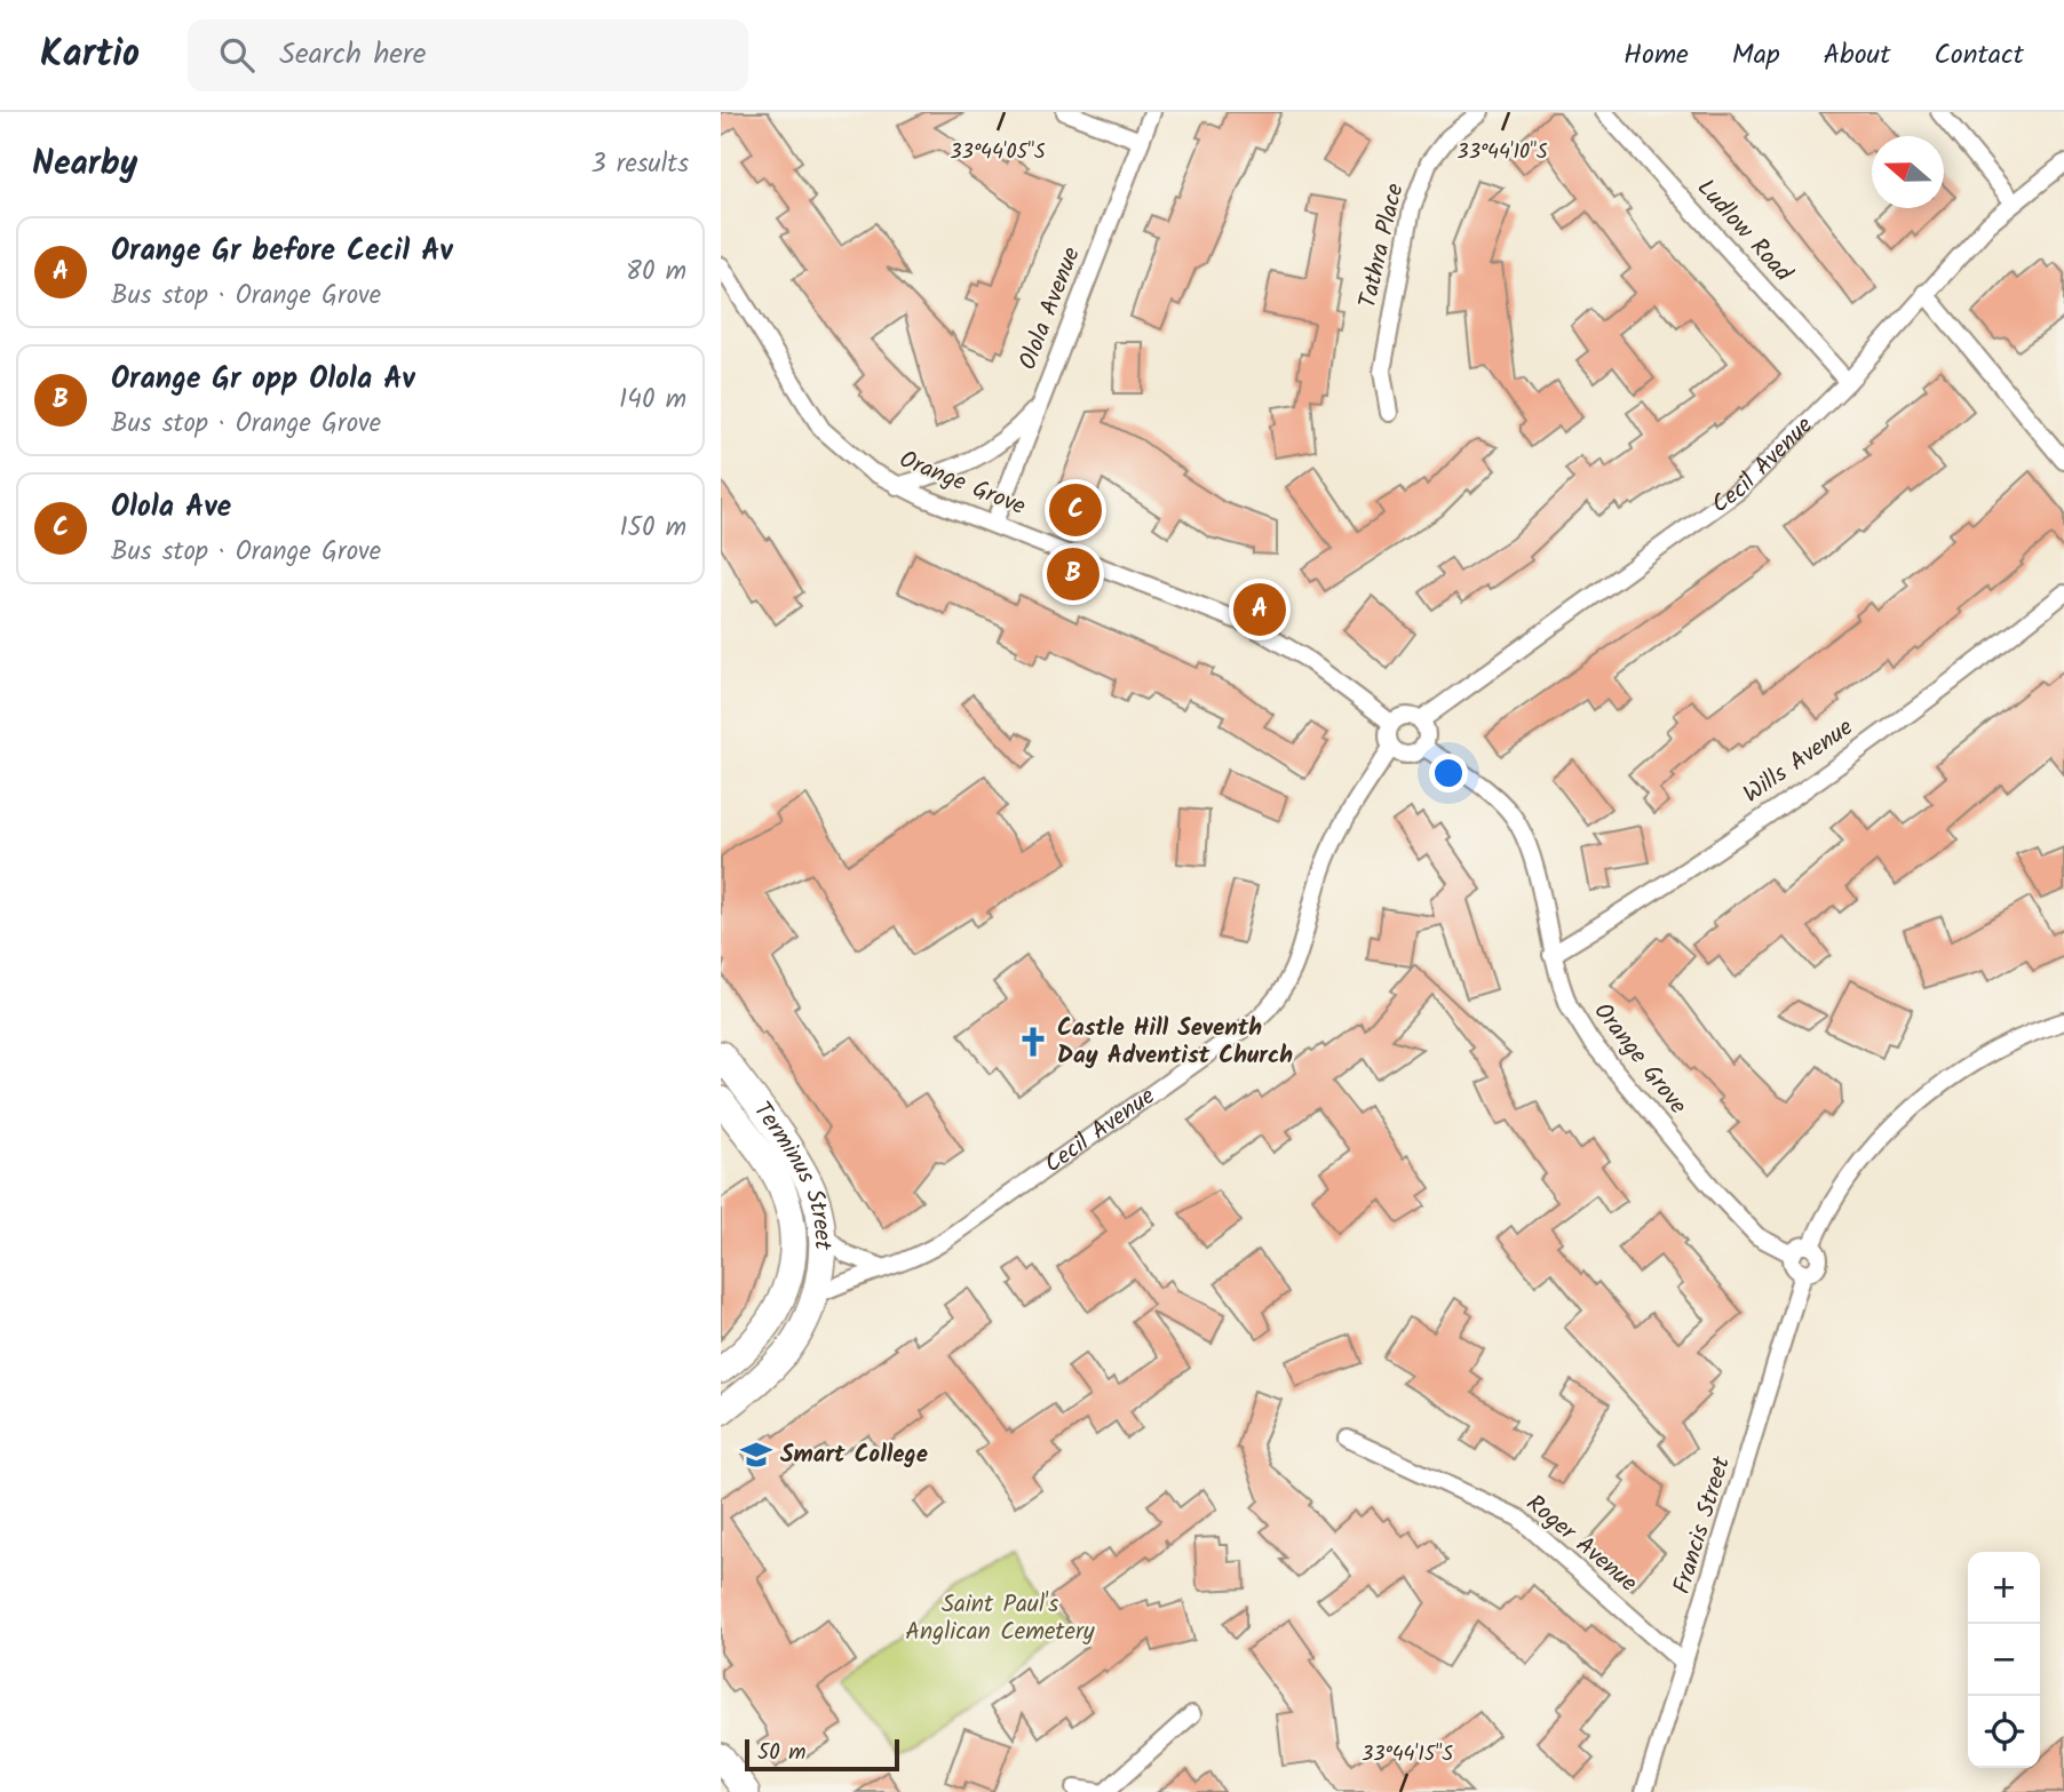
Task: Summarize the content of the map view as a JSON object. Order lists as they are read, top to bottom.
{
  "streets": {
    "main road": ["Terminus Street"],
    "street": [
      "Ludlow Road",
      "Tathra Place",
      "Olola Avenue",
      "Cecil Avenue",
      "Orange Grove",
      "Wills Avenue",
      "Francis Street",
      "Roger Avenue"
    ]
  },
  "crossings": [
    ["Ludlow Road", "Cecil Avenue"],
    ["Olola Avenue", "Orange Grove"],
    ["Cecil Avenue", "Orange Grove"],
    ["Cecil Avenue", "Terminus Street"],
    ["Orange Grove", "Wills Avenue"],
    ["Orange Grove", "Francis Street"],
    ["Francis Street", "Roger Avenue"]
  ],
  "parks": ["Saint Paul's Anglican Cemetery"],
  "places": {
    "church": ["Castle Hill Seventh Day Adventist Church"],
    "school or university": ["Smart College"]
  },
  "scale_bar": "50 m",
  "north": "left",
  "page": {
    "header": "Kartio",
    "search": "Search here",
    "nav": [
      "Home",
      "Map",
      "About",
      "Contact"
    ],
    "heading": ["Nearby", "3 results"],
    "list": [
      {
        "mark": "A",
        "name": "Orange Gr before Cecil Av",
        "note": "Bus stop · Orange Grove",
        "value": "80 m"
      },
      {
        "mark": "B",
        "name": "Orange Gr opp Olola Av",
        "note": "Bus stop · Orange Grove",
        "value": "140 m"
      },
      {
        "mark": "C",
        "name": "Olola Ave",
        "note": "Bus stop · Orange Grove",
        "value": "150 m"
      }
    ],
    "pins": ["C", "B", "A"],
    "map_buttons": ["+", "−"],
    "scale": "50 m"
  },
  "coordinates": ["33°44'05\"S", "33°44'10\"S", "33°44'15\"S"]
}
